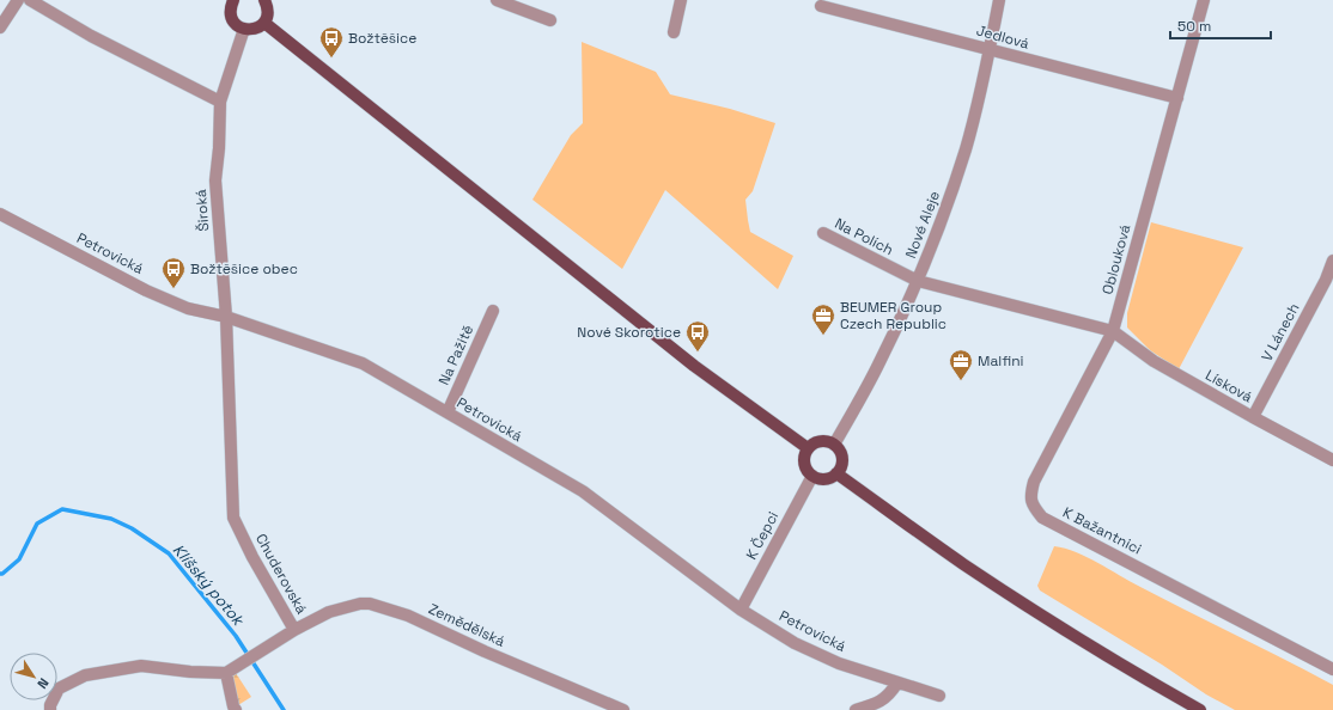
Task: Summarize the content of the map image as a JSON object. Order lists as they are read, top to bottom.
{
  "streets": {
    "street": [
      "Jedlová",
      "Široká",
      "Nové Aleje",
      "Na Polích",
      "Petrovická",
      "Oblouková",
      "V Lánech",
      "Na Pažitě",
      "Lísková",
      "K Bažantnici",
      "K Čepci",
      "Chuderovská",
      "Zemědělská"
    ]
  },
  "crossings": [
    ["Jedlová", "Nové Aleje"],
    ["Jedlová", "Oblouková"],
    ["Široká", "Petrovická"],
    ["Široká", "Chuderovská"],
    ["Nové Aleje", "Na Polích"],
    ["Nové Aleje", "K Čepci"],
    ["Petrovická", "Na Pažitě"],
    ["Petrovická", "K Čepci"],
    ["Petrovická", "Chuderovská"],
    ["Oblouková", "Lísková"],
    ["Oblouková", "K Bažantnici"],
    ["V Lánech", "Lísková"],
    ["Lísková", "K Bažantnici"],
    ["Chuderovská", "Zemědělská"]
  ],
  "water": ["Klíšský potok"],
  "places": {
    "bus stop": ["Božtěšice", "Božtěšice obec", "Nové Skorotice"],
    "office": ["BEUMER Group Czech Republic", "Malfini"]
  },
  "scale_bar": "50 m",
  "north": "bottom right"
}
